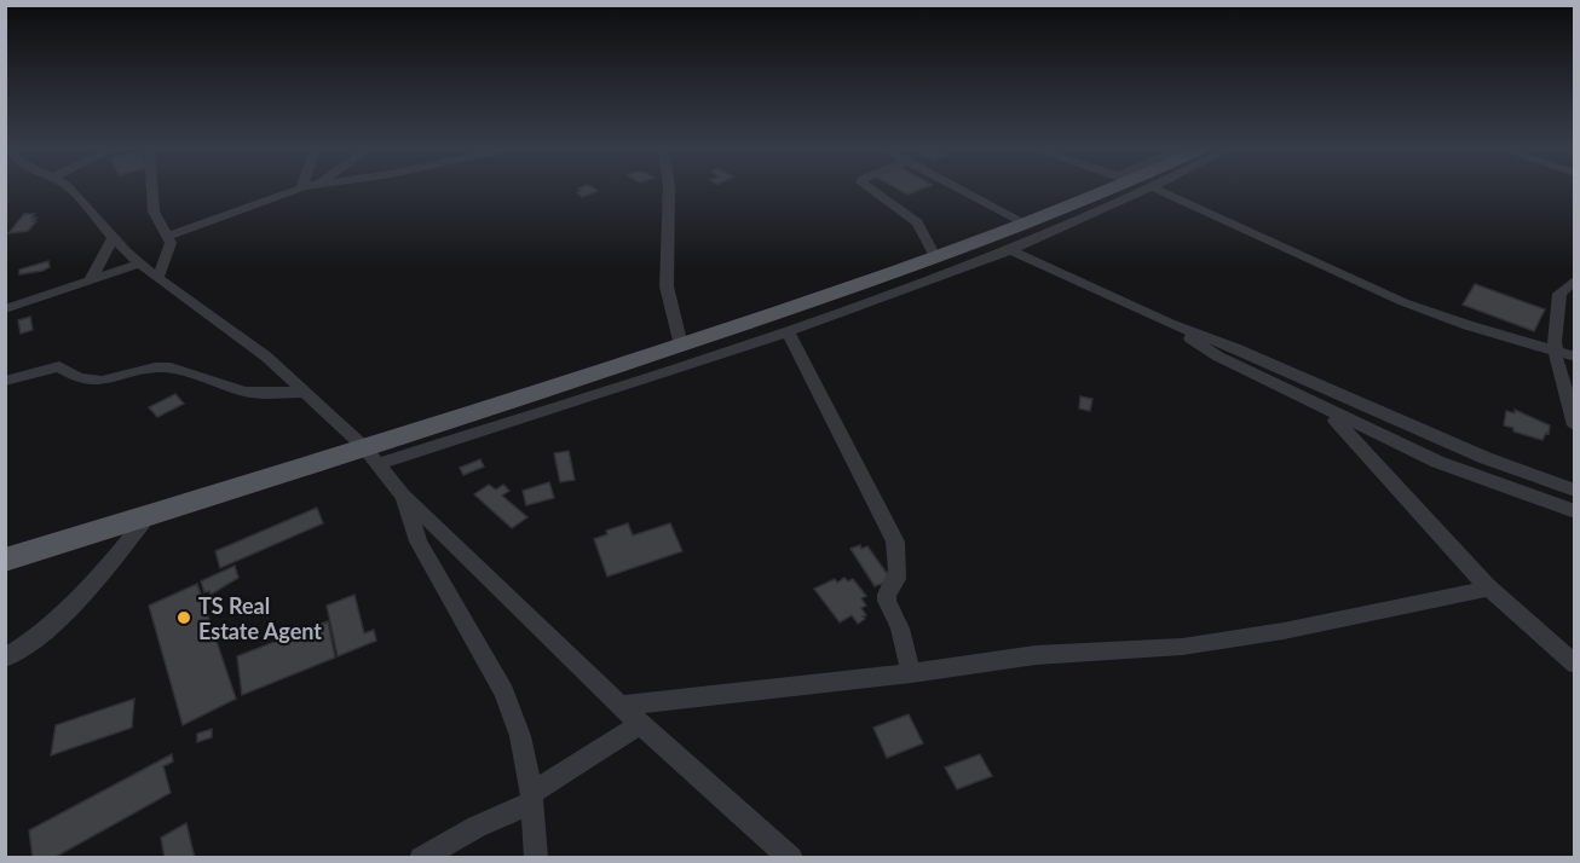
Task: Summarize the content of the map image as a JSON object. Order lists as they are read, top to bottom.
{
  "places": ["TS Real Estate Agent"]
}
